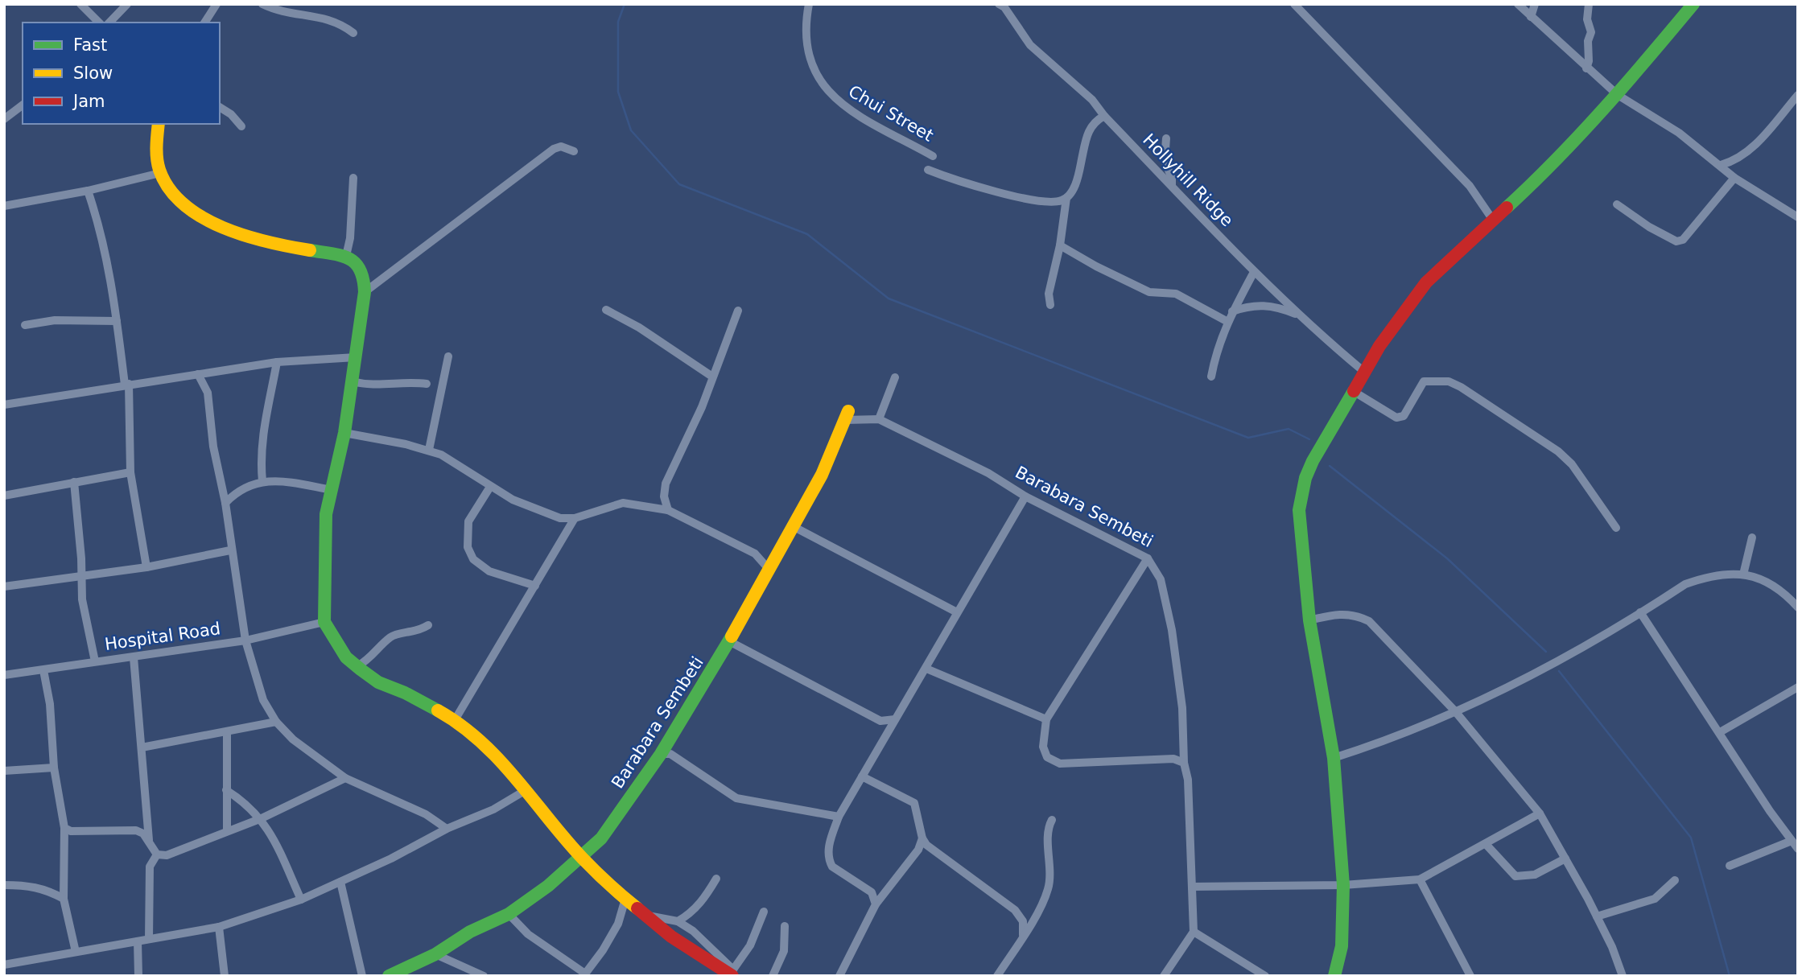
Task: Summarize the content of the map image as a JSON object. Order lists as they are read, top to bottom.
{
  "streets": {
    "street": [
      "Chui Street",
      "Hollyhill Ridge",
      "Barabara Sembeti",
      "Hospital Road"
    ]
  },
  "legend": ["Fast", "Slow", "Jam"]
}
